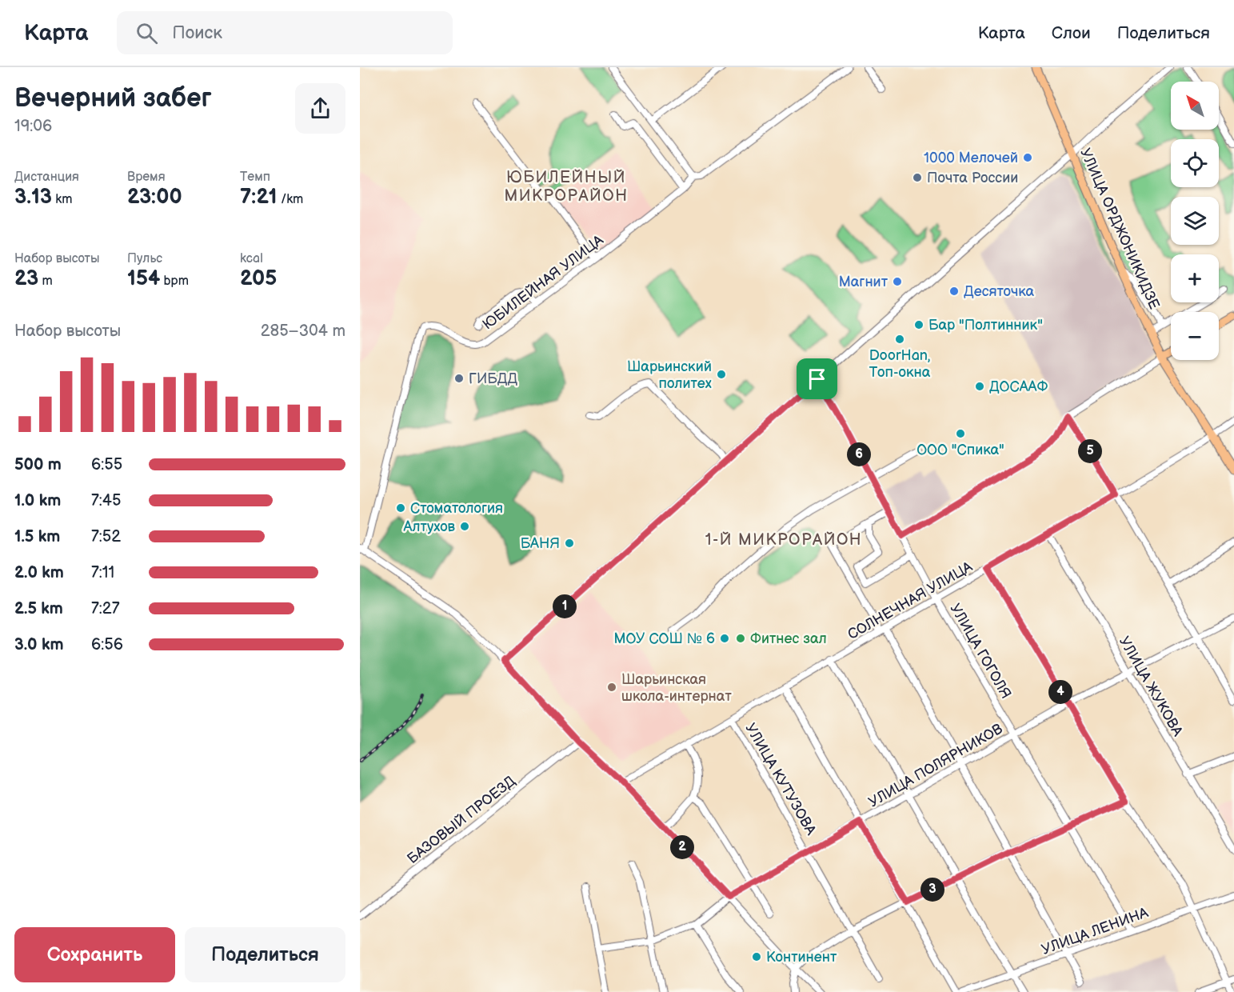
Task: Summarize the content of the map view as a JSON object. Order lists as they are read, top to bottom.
{
  "streets": {
    "main road": ["УЛИЦА ОРДЖОНИКИДЗЕ"],
    "street": [
      "ЮБИЛЕЙНАЯ УЛИЦА",
      "СОЛНЕЧНАЯ УЛИЦА",
      "УЛИЦА ГОГОЛЯ",
      "УЛИЦА ЖУКОВА",
      "УЛИЦА ПОЛЯРНИКОВ",
      "УЛИЦА КУТУЗОВА",
      "БАЗОВЫЙ ПРОЕЗД",
      "УЛИЦА ЛЕНИНА"
    ]
  },
  "crossings": [
    ["УЛИЦА ОРДЖОНИКИДЗЕ", "СОЛНЕЧНАЯ УЛИЦА"],
    ["СОЛНЕЧНАЯ УЛИЦА", "УЛИЦА ГОГОЛЯ"],
    ["СОЛНЕЧНАЯ УЛИЦА", "УЛИЦА ЖУКОВА"],
    ["СОЛНЕЧНАЯ УЛИЦА", "УЛИЦА КУТУЗОВА"],
    ["УЛИЦА ГОГОЛЯ", "УЛИЦА ПОЛЯРНИКОВ"],
    ["УЛИЦА ГОГОЛЯ", "УЛИЦА ЛЕНИНА"],
    ["УЛИЦА ЖУКОВА", "УЛИЦА ПОЛЯРНИКОВ"],
    ["УЛИЦА ПОЛЯРНИКОВ", "УЛИЦА КУТУЗОВА"]
  ],
  "districts": ["ЮБИЛЕЙНЫЙ МИКРОРАЙОН", "1-Й МИКРОРАЙОН"],
  "places": [
    "1000 Мелочей",
    "Почта России",
    "Магнит",
    "Десяточка",
    "Бар \"Полтинник\"",
    "DoorHan, Топ-окна",
    "Шарьинский политех",
    "ГИБДД",
    "ДОСААФ",
    "ООО \"Спика\"",
    "Стоматология",
    "Алтухов",
    "БАНЯ",
    "МОУ СОШ № 6",
    "Фитнес зал",
    "Шарьинская школа-интернат",
    "Континент"
  ],
  "north": "top left",
  "page": {
    "header": "Карта",
    "search": "Поиск",
    "nav": ["Карта", "Слои", "Поделиться"],
    "heading": ["Вечерний забег", "19:06"],
    "map_buttons": ["+", "−"],
    "stats": [
      ["Дистанция", "3.13 km"],
      ["Время", "23:00"],
      ["Темп", "7:21 /km"],
      ["Набор высоты", "23 m"],
      ["Пульс", "154 bpm"],
      ["kcal", "205"]
    ],
    "chart": ["Набор высоты", "285–304 m"],
    "pins": [
      "5",
      "6",
      "1",
      "4",
      "2",
      "3"
    ],
    "list": [
      {
        "name": "500 m",
        "note": "6:55"
      },
      {
        "name": "1.0 km",
        "note": "7:45"
      },
      {
        "name": "1.5 km",
        "note": "7:52"
      },
      {
        "name": "2.0 km",
        "note": "7:11"
      },
      {
        "name": "2.5 km",
        "note": "7:27"
      },
      {
        "name": "3.0 km",
        "note": "6:56"
      }
    ],
    "buttons": ["Сохранить", "Поделиться"]
  }
}
